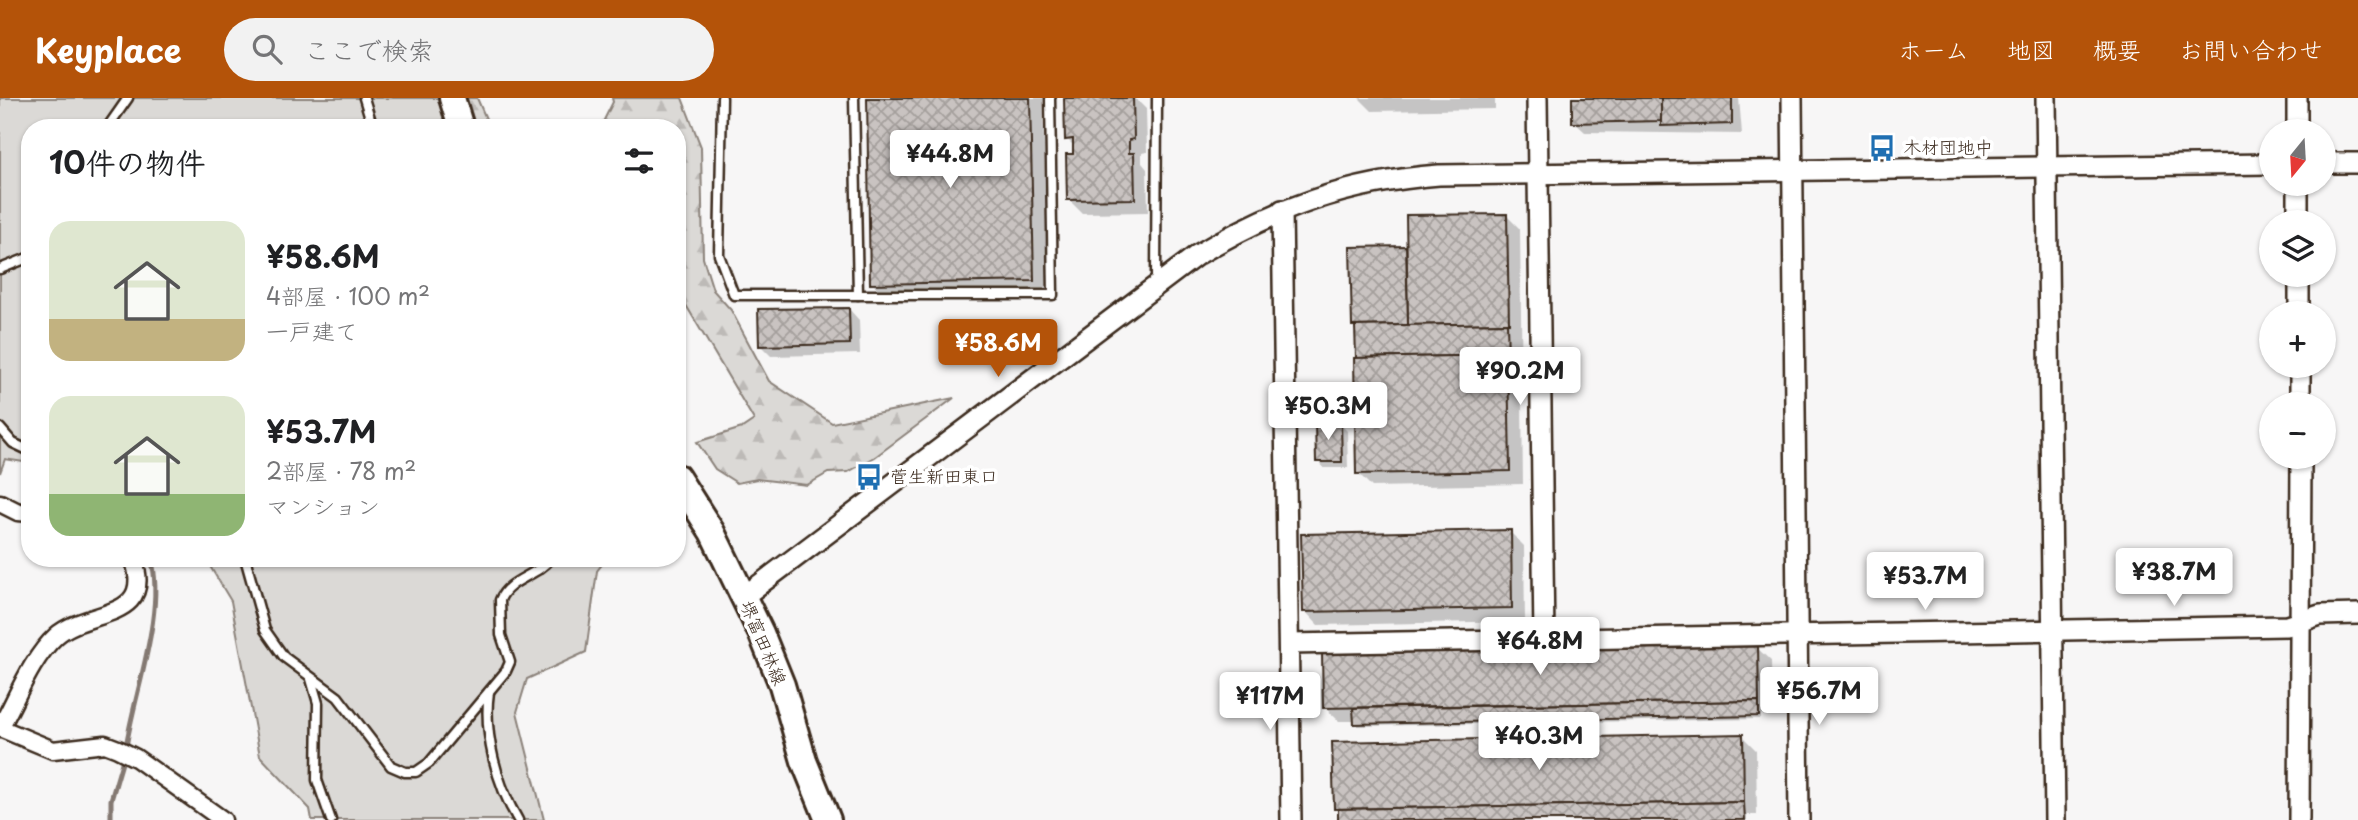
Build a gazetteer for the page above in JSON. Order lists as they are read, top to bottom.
{
  "streets": {
    "main road": ["堺富田林線"]
  },
  "places": {
    "bus stop": ["木材団地中", "菅生新田東口"]
  },
  "north": "bottom",
  "page": {
    "header": "Keyplace",
    "search": "ここで検索",
    "nav": [
      "ホーム",
      "地図",
      "概要",
      "お問い合わせ"
    ],
    "map_buttons": ["+", "−"],
    "heading": "10件の物件",
    "price": [
      "¥44.8M",
      "¥58.6M",
      "¥90.2M",
      "¥50.3M",
      "¥38.7M",
      "¥53.7M",
      "¥64.8M",
      "¥56.7M",
      "¥117M",
      "¥40.3M"
    ],
    "list": [
      {
        "name": "¥58.6M",
        "note": "4部屋 · 100 m² · 一戸建て"
      },
      {
        "name": "¥53.7M",
        "note": "2部屋 · 78 m² · マンション"
      }
    ]
  }
}
